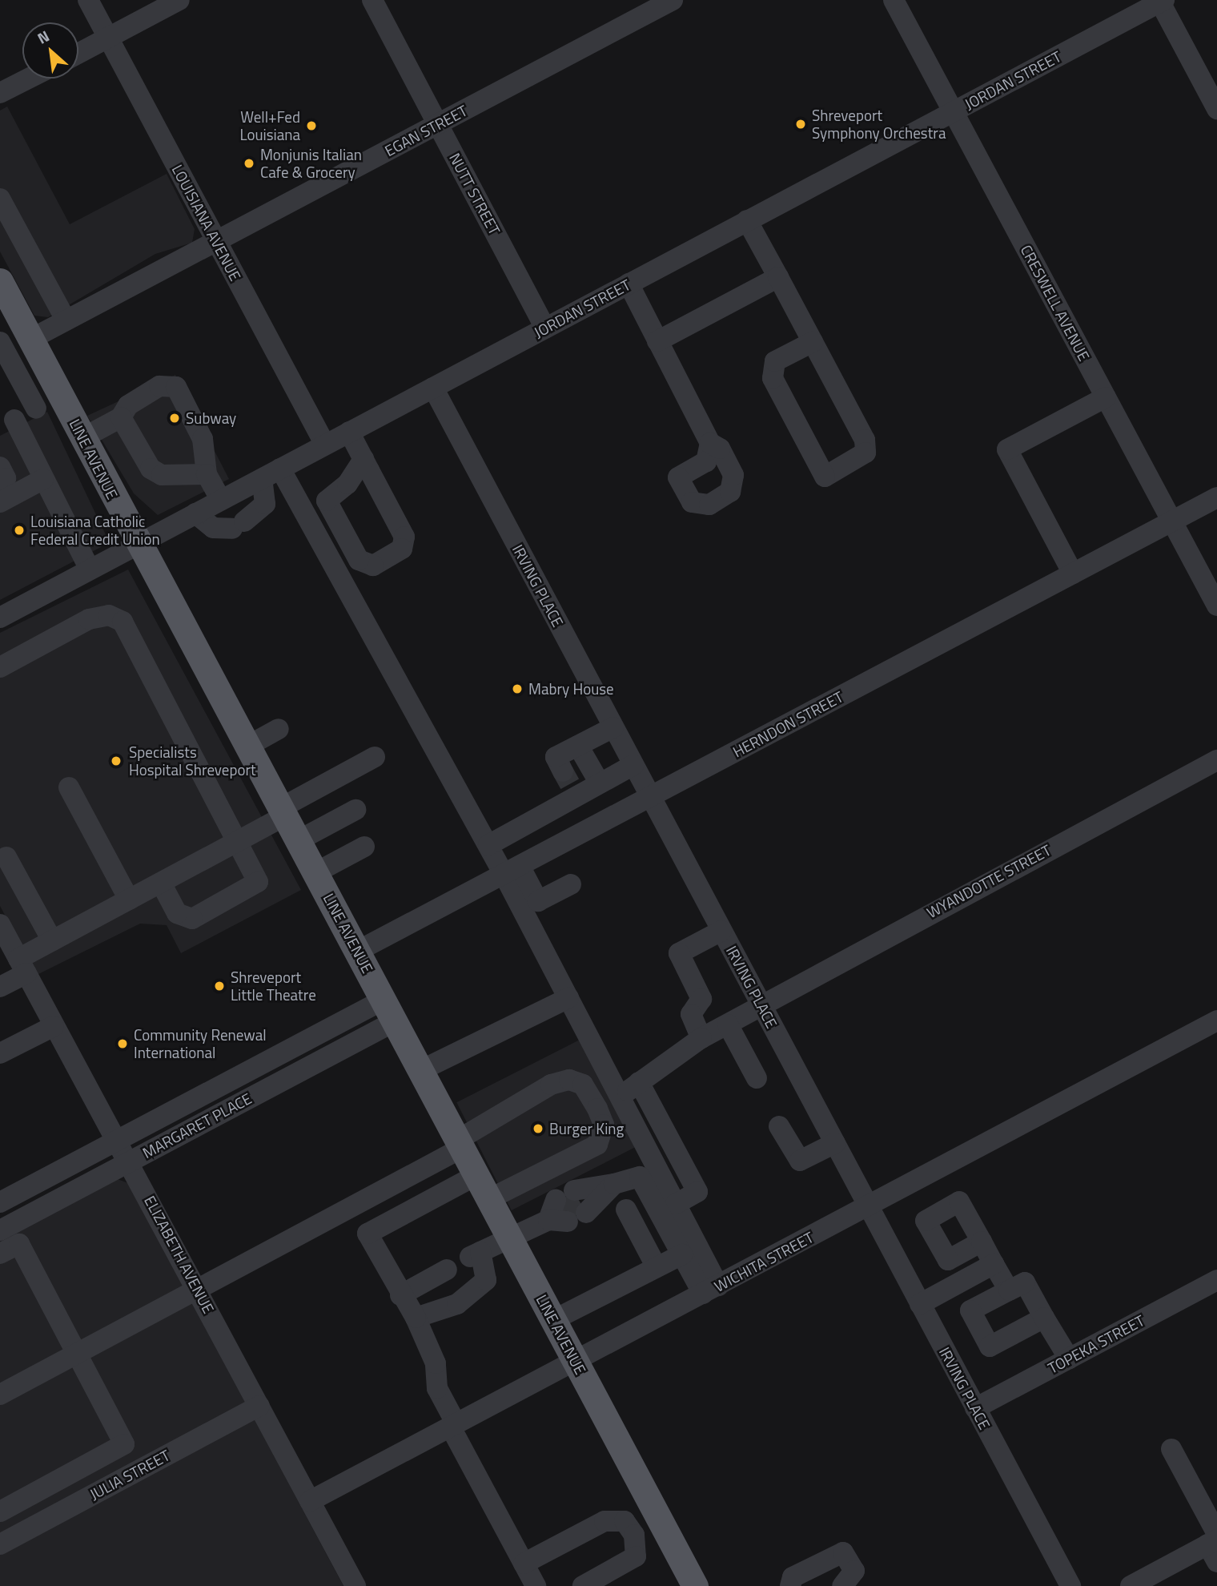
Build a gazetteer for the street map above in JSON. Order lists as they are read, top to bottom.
{
  "streets": {
    "main road": ["LINE AVENUE"],
    "street": [
      "JORDAN STREET",
      "EGAN STREET",
      "NUTT STREET",
      "LOUISIANA AVENUE",
      "CRESWELL AVENUE",
      "IRVING PLACE",
      "HERNDON STREET",
      "WYANDOTTE STREET",
      "MARGARET PLACE",
      "ELIZABETH AVENUE",
      "WICHITA STREET",
      "TOPEKA STREET",
      "JULIA STREET"
    ]
  },
  "crossings": [
    ["JORDAN STREET", "NUTT STREET"],
    ["JORDAN STREET", "LOUISIANA AVENUE"],
    ["JORDAN STREET", "CRESWELL AVENUE"],
    ["JORDAN STREET", "LINE AVENUE"],
    ["JORDAN STREET", "IRVING PLACE"],
    ["EGAN STREET", "NUTT STREET"],
    ["EGAN STREET", "LOUISIANA AVENUE"],
    ["EGAN STREET", "LINE AVENUE"],
    ["CRESWELL AVENUE", "HERNDON STREET"],
    ["LINE AVENUE", "HERNDON STREET"],
    ["LINE AVENUE", "MARGARET PLACE"],
    ["LINE AVENUE", "WICHITA STREET"],
    ["IRVING PLACE", "HERNDON STREET"],
    ["IRVING PLACE", "WYANDOTTE STREET"],
    ["IRVING PLACE", "WICHITA STREET"],
    ["IRVING PLACE", "TOPEKA STREET"],
    ["MARGARET PLACE", "ELIZABETH AVENUE"],
    ["ELIZABETH AVENUE", "WICHITA STREET"],
    ["ELIZABETH AVENUE", "JULIA STREET"]
  ],
  "places": [
    "Shreveport Symphony Orchestra",
    "Well+Fed Louisiana",
    "Monjunis Italian Cafe & Grocery",
    "Subway",
    "Louisiana Catholic Federal Credit Union",
    "Mabry House",
    "Specialists Hospital Shreveport",
    "Shreveport Little Theatre",
    "Community Renewal International",
    "Burger King"
  ],
  "north": "top left"
}
